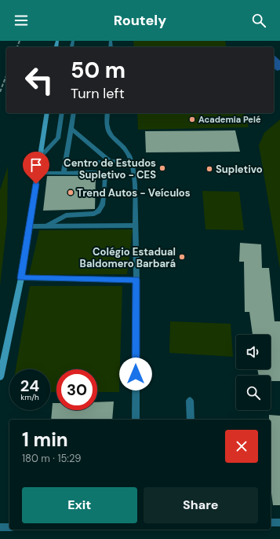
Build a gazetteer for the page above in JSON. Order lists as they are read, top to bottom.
{
  "places": [
    "Academia Pelé",
    "Centro de Estudos Supletivo - CES",
    "Supletivo",
    "Trend Autos - Veículos",
    "Colégio Estadual Baldomero Barbará"
  ],
  "page": {
    "header": "Routely",
    "turn": ["50 m", "Turn left"],
    "speed": "24 km/h",
    "limit": "30",
    "heading": ["1 min", "180 m · 15:29"],
    "buttons": ["Exit", "Share"]
  }
}
